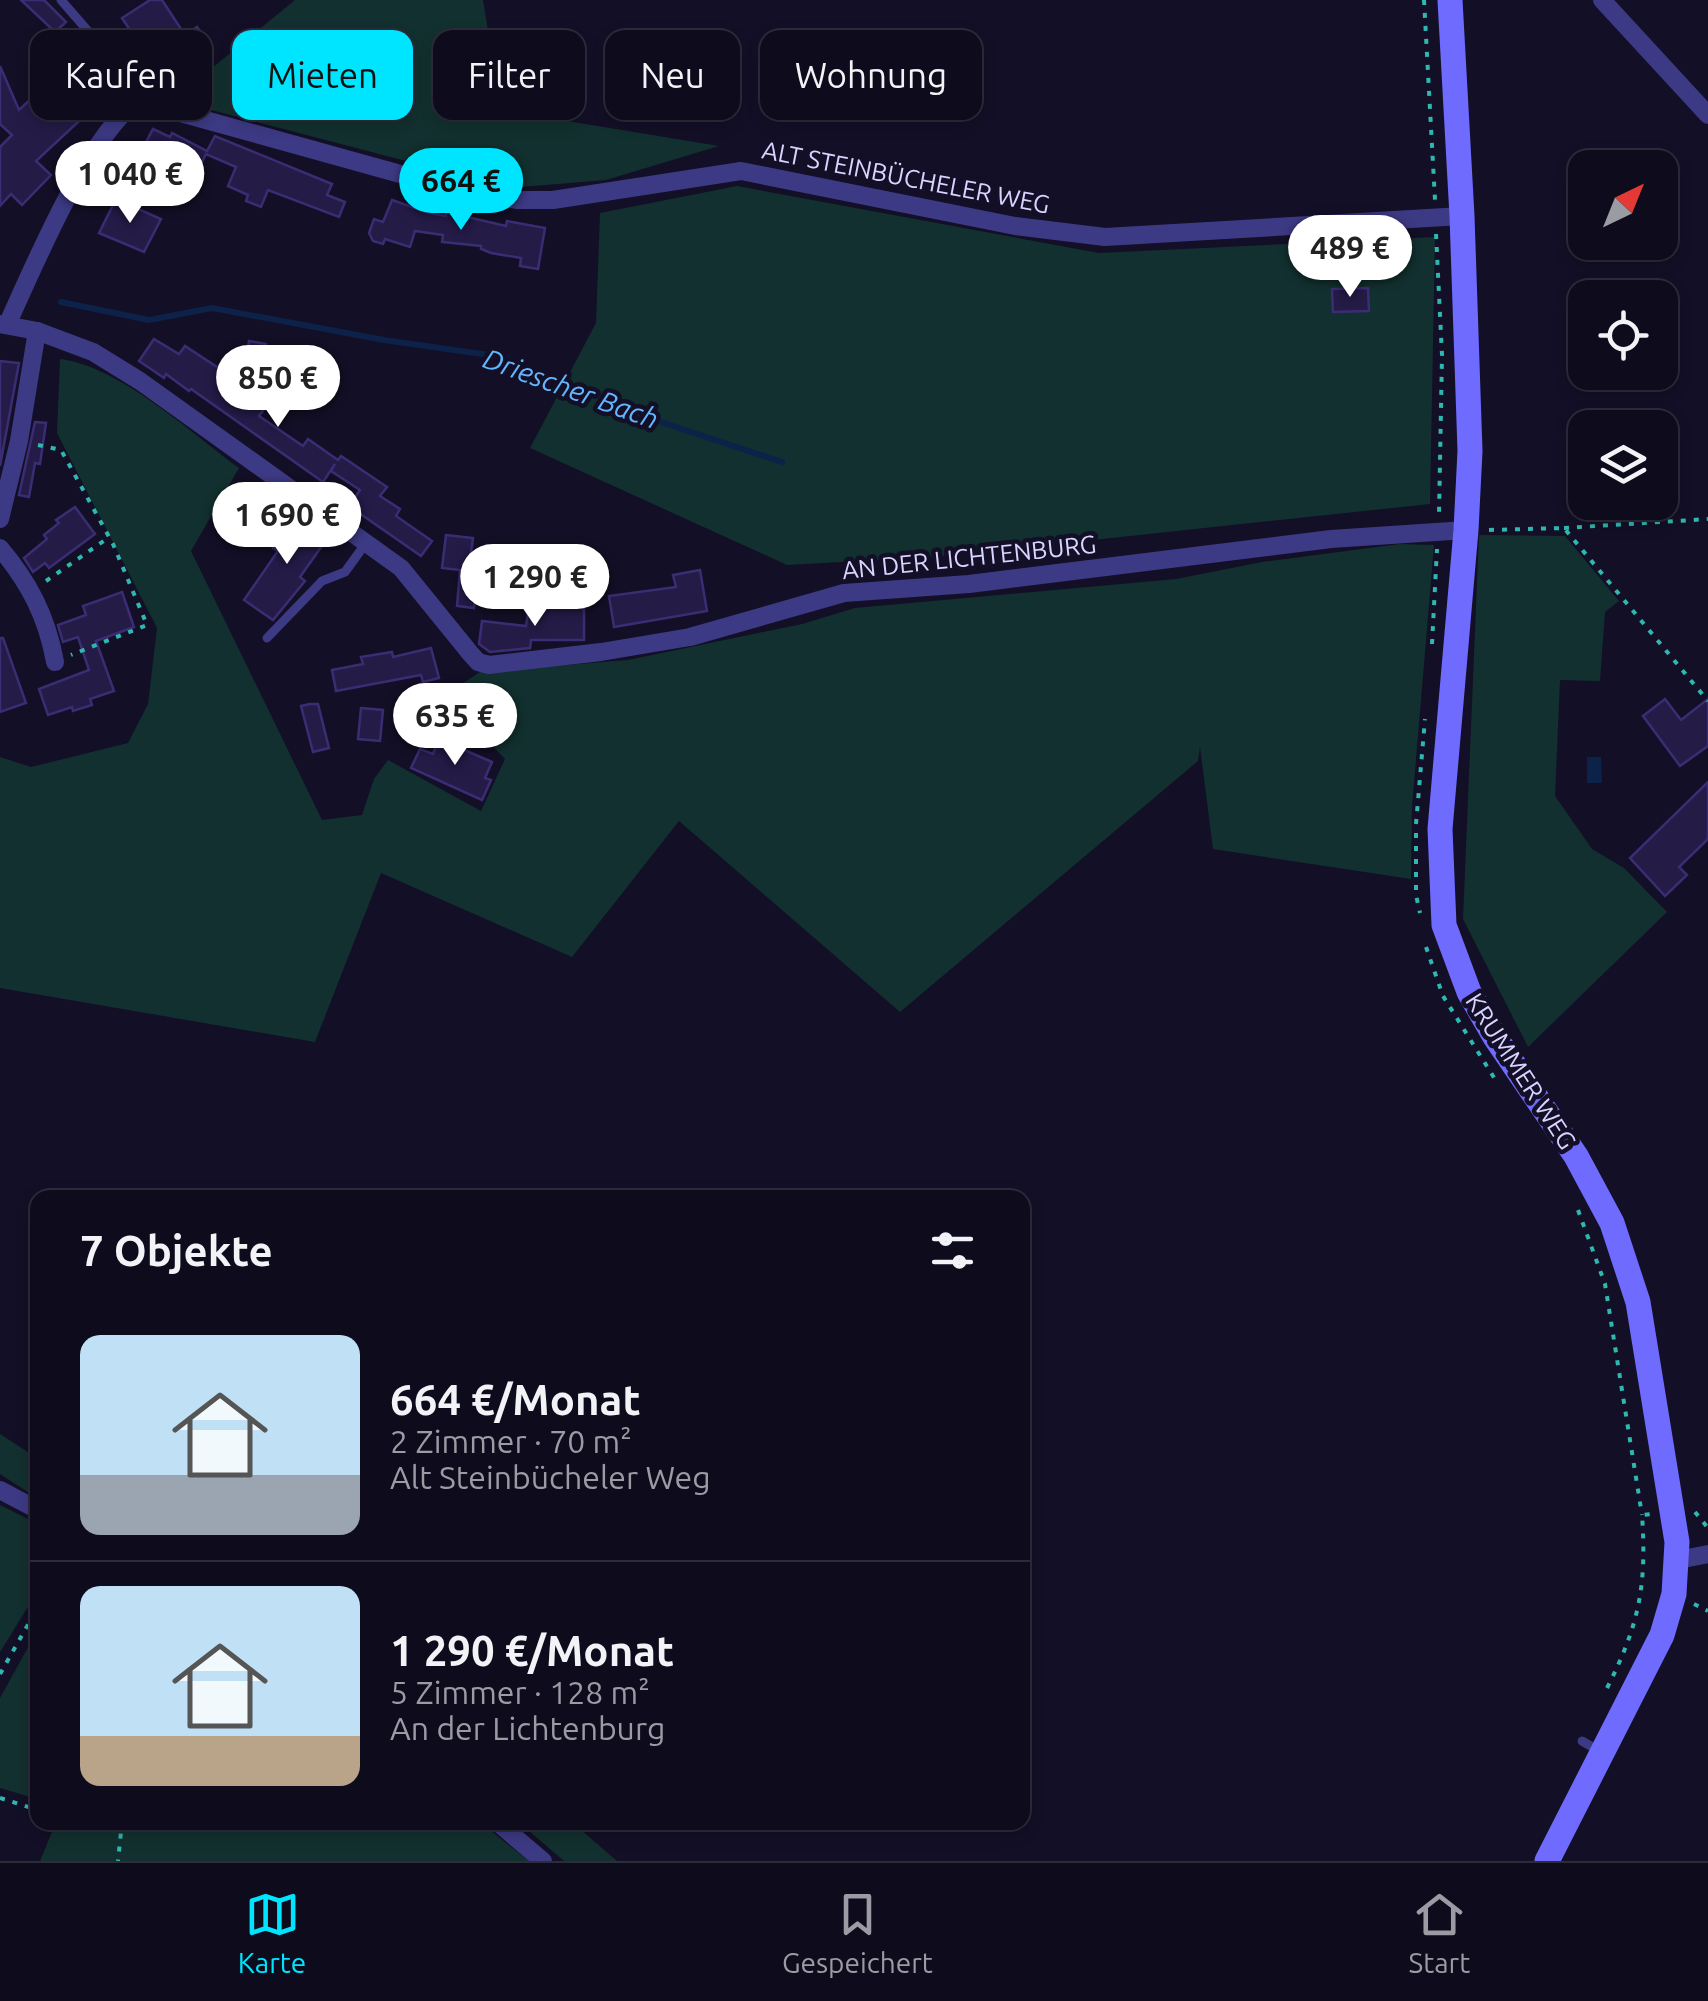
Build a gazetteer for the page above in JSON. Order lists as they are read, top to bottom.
{
  "streets": {
    "main road": ["KRUMMER WEG"],
    "street": ["ALT STEINBÜCHELER WEG", "AN DER LICHTENBURG"]
  },
  "crossings": [
    ["ALT STEINBÜCHELER WEG", "KRUMMER WEG"],
    ["AN DER LICHTENBURG", "KRUMMER WEG"]
  ],
  "water": ["Driescher Bach"],
  "north": "top right",
  "page": {
    "chip": [
      "Kaufen",
      "Mieten",
      "Filter",
      "Neu",
      "Wohnung"
    ],
    "price": [
      "1 040 €",
      "664 €",
      "489 €",
      "850 €",
      "1 690 €",
      "1 290 €",
      "635 €"
    ],
    "heading": "7 Objekte",
    "list": [
      {
        "name": "664 €/Monat",
        "note": "2 Zimmer · 70 m² · Alt Steinbücheler Weg"
      },
      {
        "name": "1 290 €/Monat",
        "note": "5 Zimmer · 128 m² · An der Lichtenburg"
      }
    ],
    "tabs": ["Karte", "Gespeichert", "Start"]
  }
}
